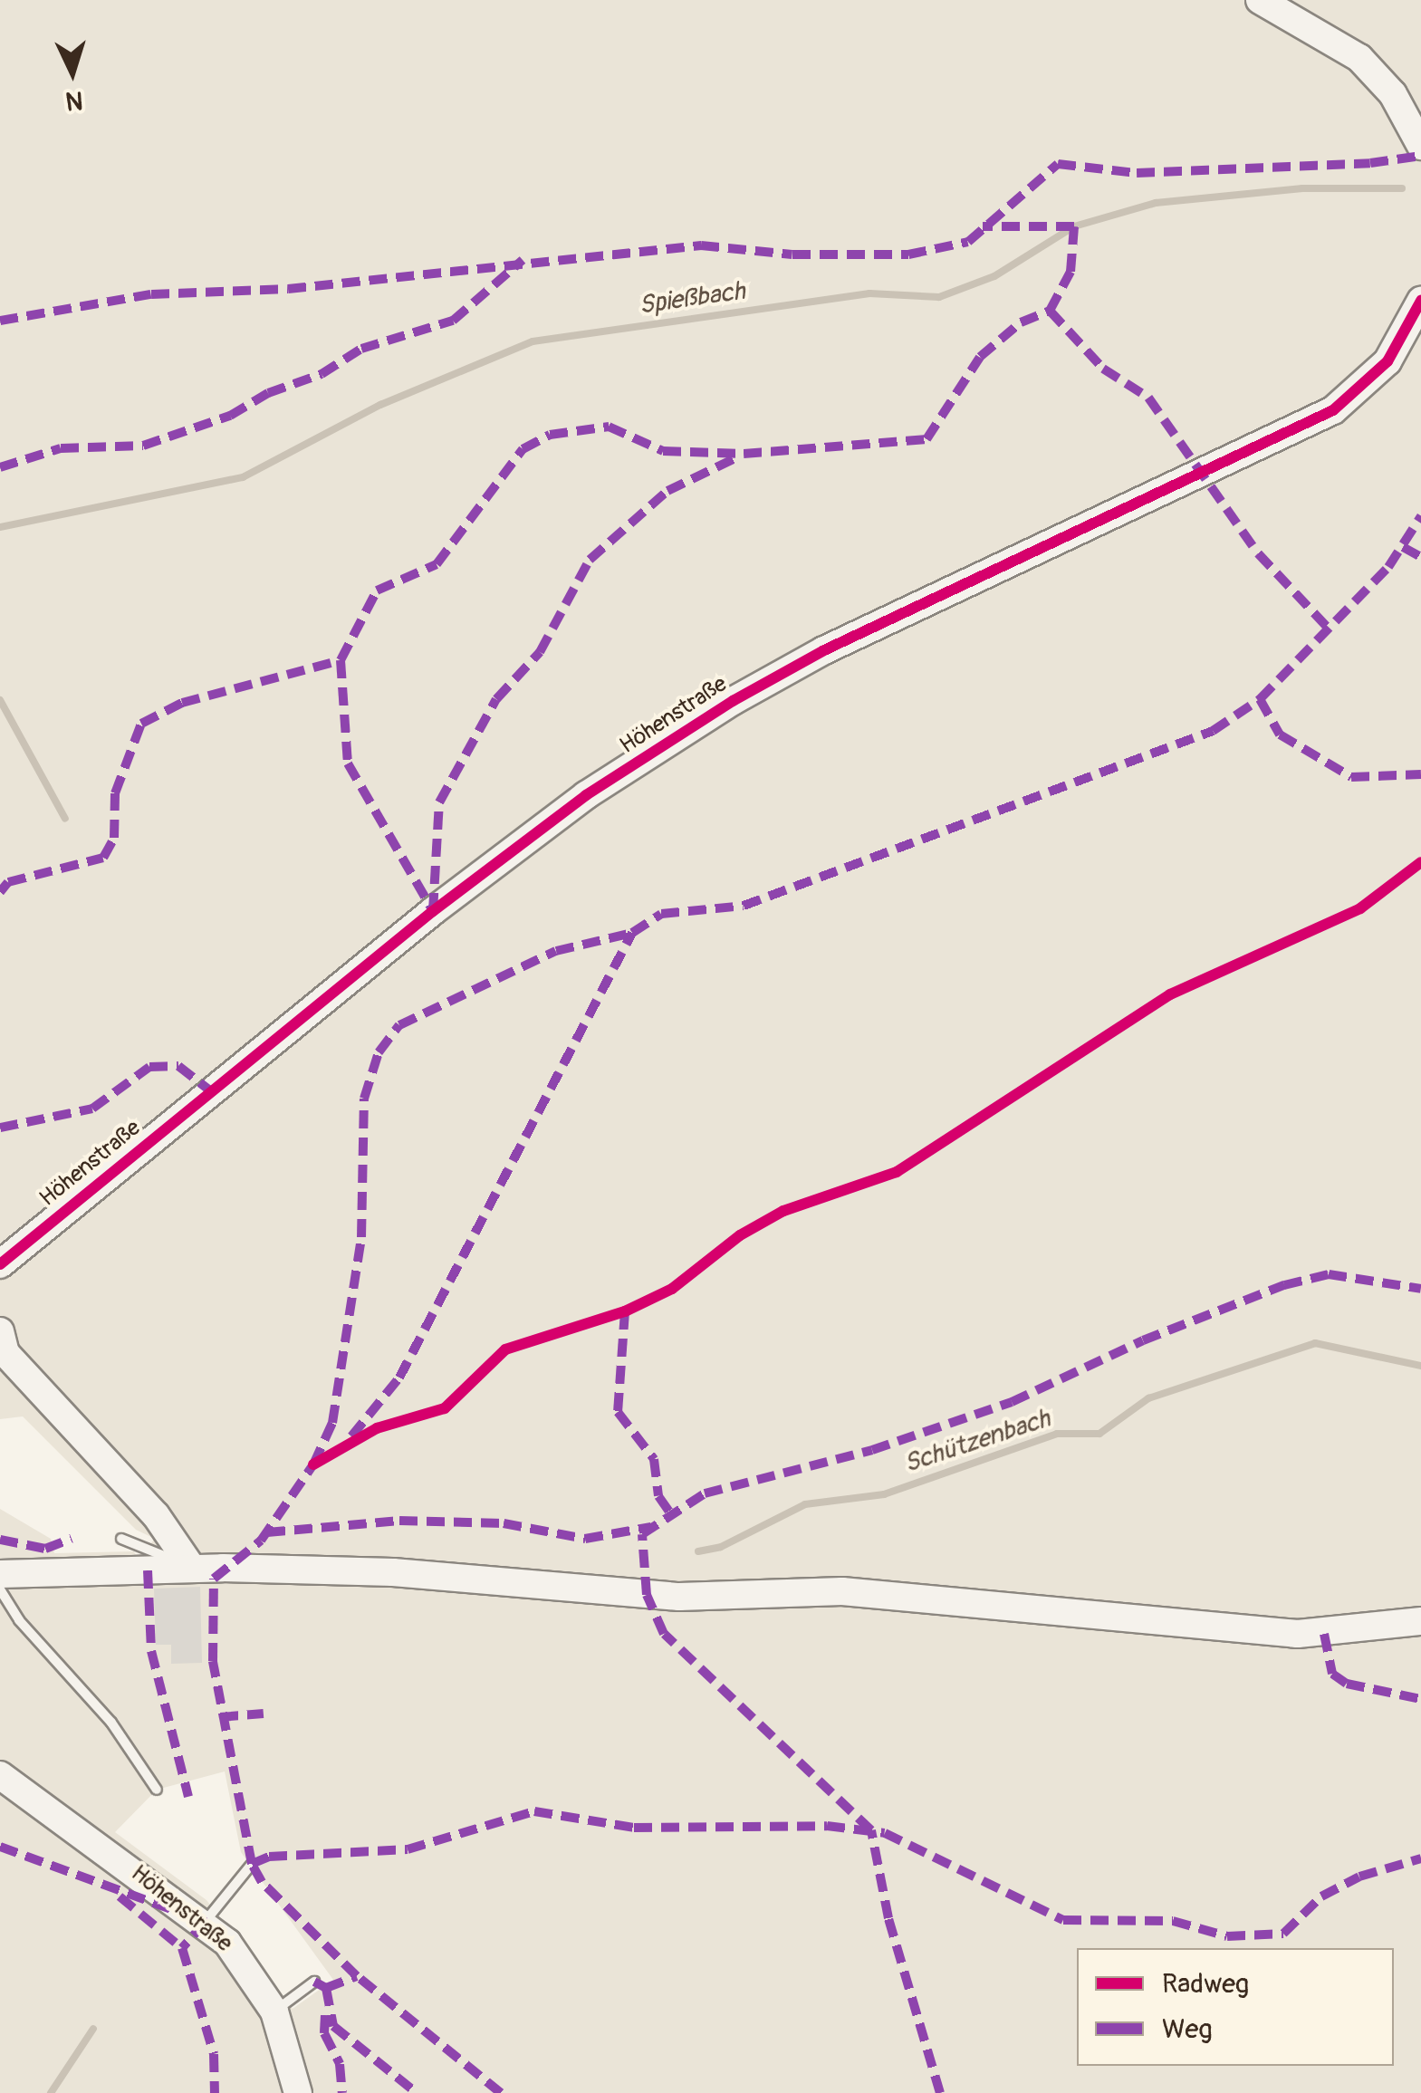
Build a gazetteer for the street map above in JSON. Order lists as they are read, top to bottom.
{
  "streets": {
    "street": ["Höhenstraße"]
  },
  "water": ["Spießbach", "Schützenbach"],
  "legend": ["Radweg", "Weg"],
  "north": "bottom"
}
